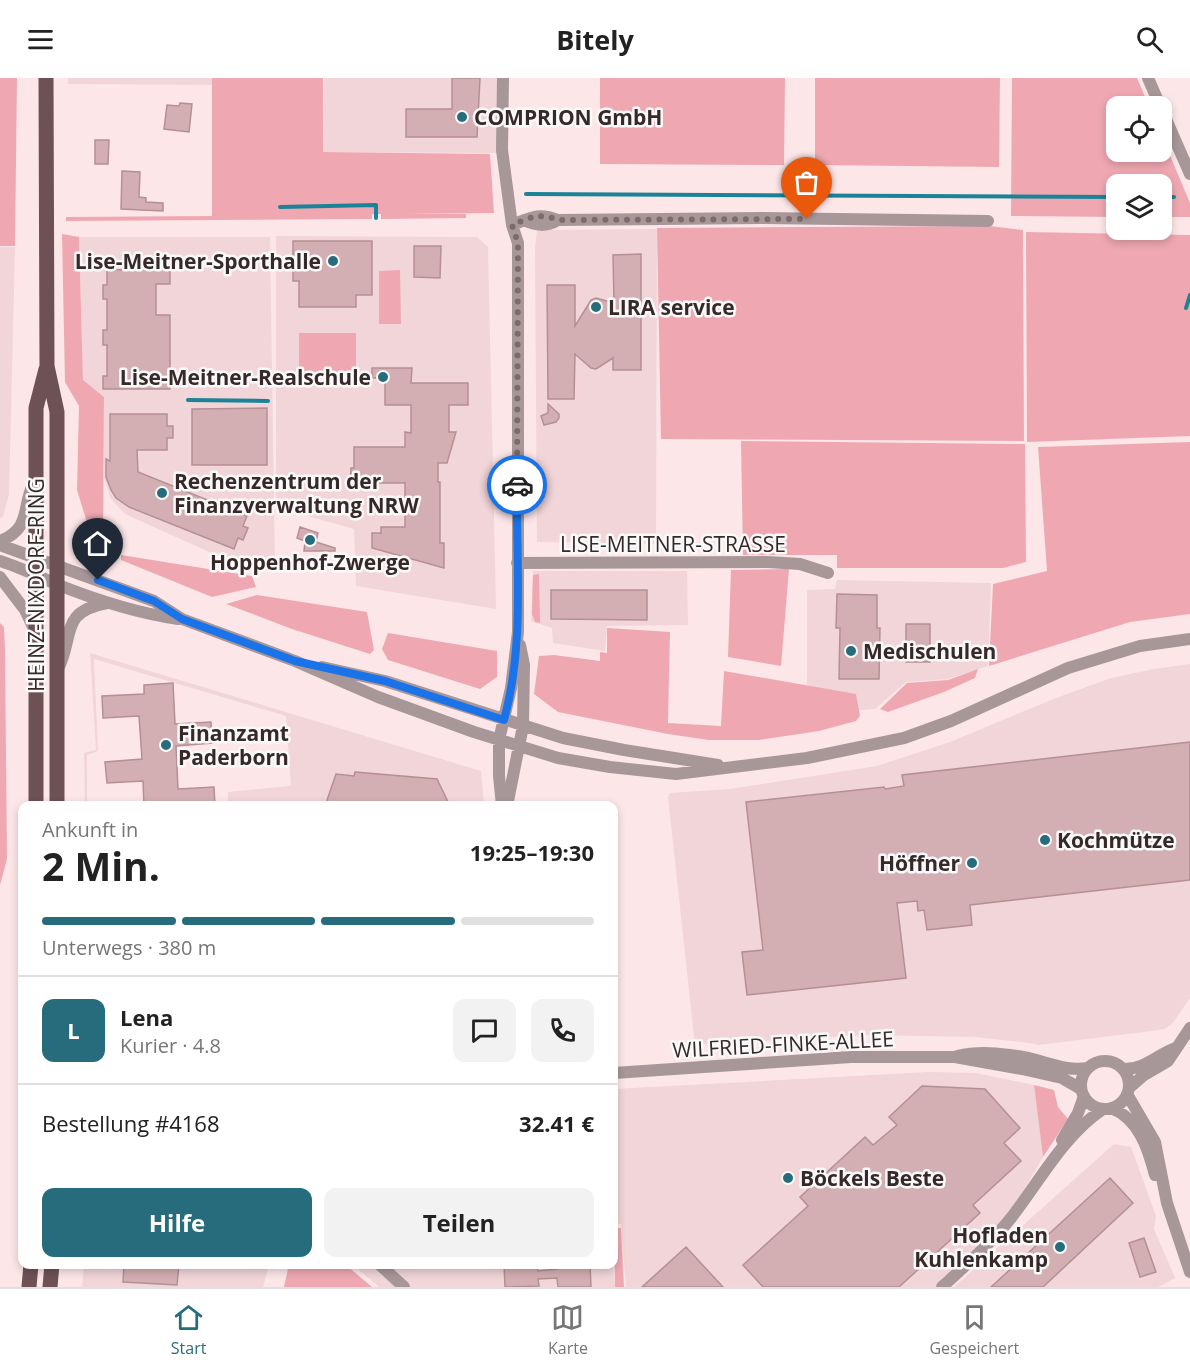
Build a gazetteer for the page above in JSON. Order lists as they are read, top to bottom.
{
  "streets": {
    "main road": ["HEINZ-NIXDORF-RING"],
    "street": ["LISE-MEITNER-STRASSE", "WILFRIED-FINKE-ALLEE"]
  },
  "places": [
    "COMPRION GmbH",
    "Lise-Meitner-Sporthalle",
    "LIRA service",
    "Lise-Meitner-Realschule",
    "Rechenzentrum der Finanzverwaltung NRW",
    "Hoppenhof-Zwerge",
    "Medischulen",
    "Finanzamt Paderborn",
    "Kochmütze",
    "Höffner",
    "Böckels Beste",
    "Hofladen Kuhlenkamp"
  ],
  "page": {
    "header": "Bitely",
    "heading": ["2 Min.", "Ankunft in", "19:25–19:30"],
    "panel": [
      "Lena",
      "Kurier · 4.8",
      "Bestellung #4168",
      "32.41 €"
    ],
    "bar": "Unterwegs · 380 m",
    "round": "L",
    "buttons": ["Hilfe", "Teilen"],
    "tabs": ["Start", "Karte", "Gespeichert"]
  }
}
